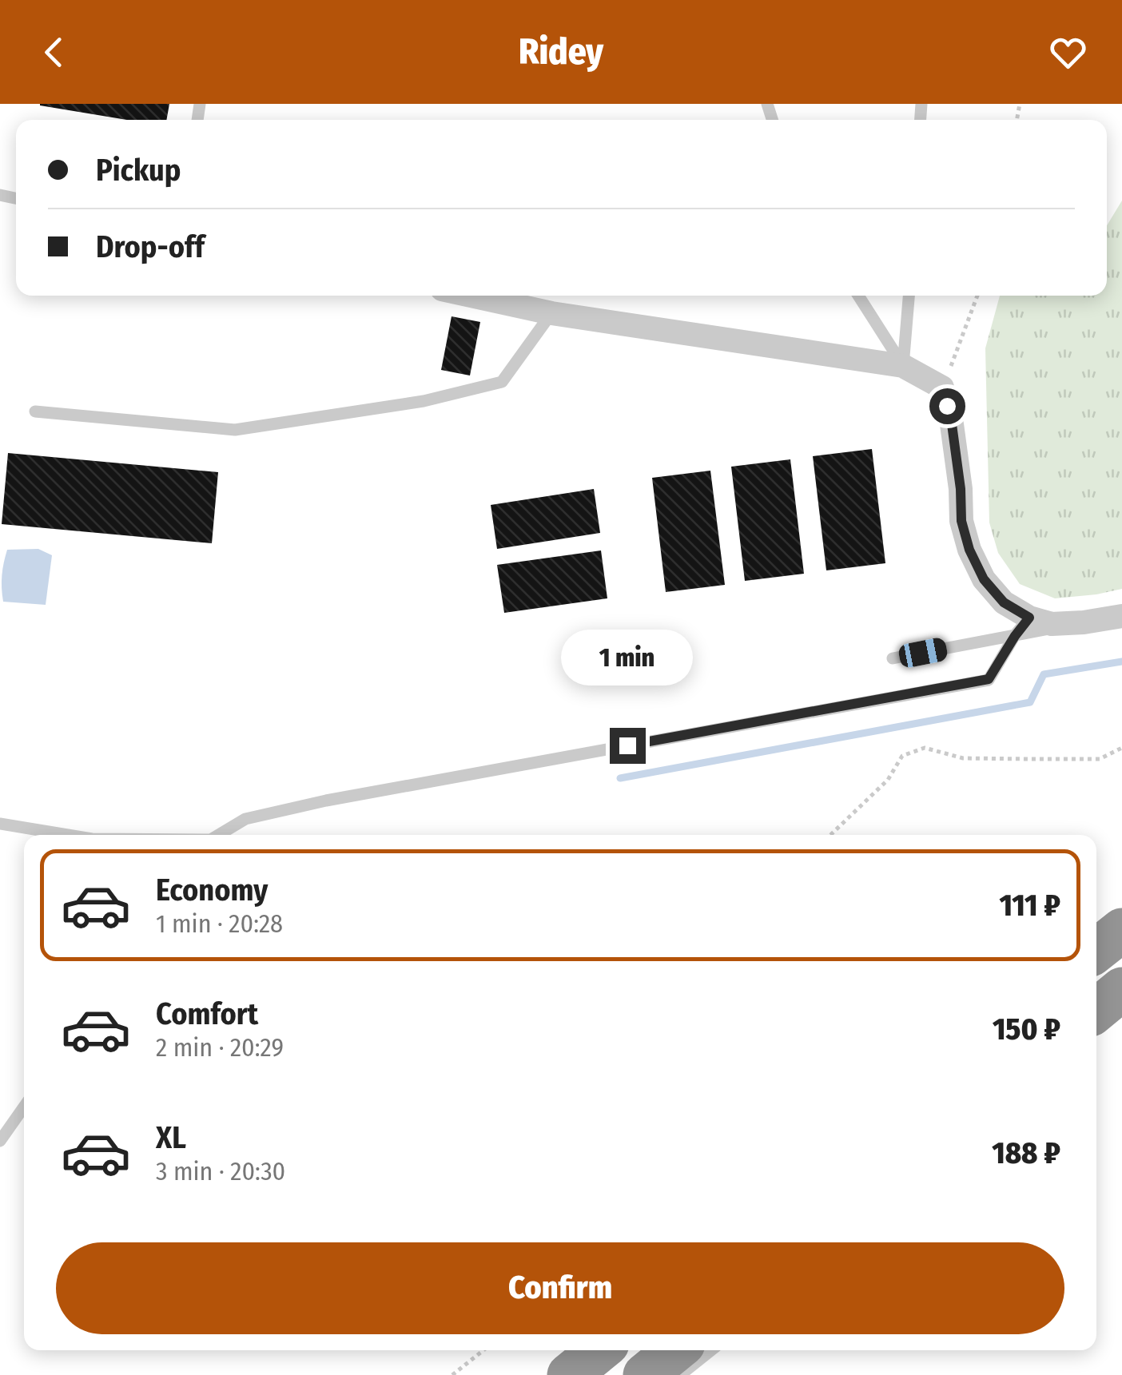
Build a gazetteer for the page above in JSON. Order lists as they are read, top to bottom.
{
  "page": {
    "header": "Ridey",
    "banner": ["Pickup", "Drop-off"],
    "bubble": "1 min",
    "list": [
      {
        "name": "Economy",
        "note": "1 min · 20:28",
        "value": "111 ₽"
      },
      {
        "name": "Comfort",
        "note": "2 min · 20:29",
        "value": "150 ₽"
      },
      {
        "name": "XL",
        "note": "3 min · 20:30",
        "value": "188 ₽"
      }
    ],
    "buttons": "Confirm"
  }
}
